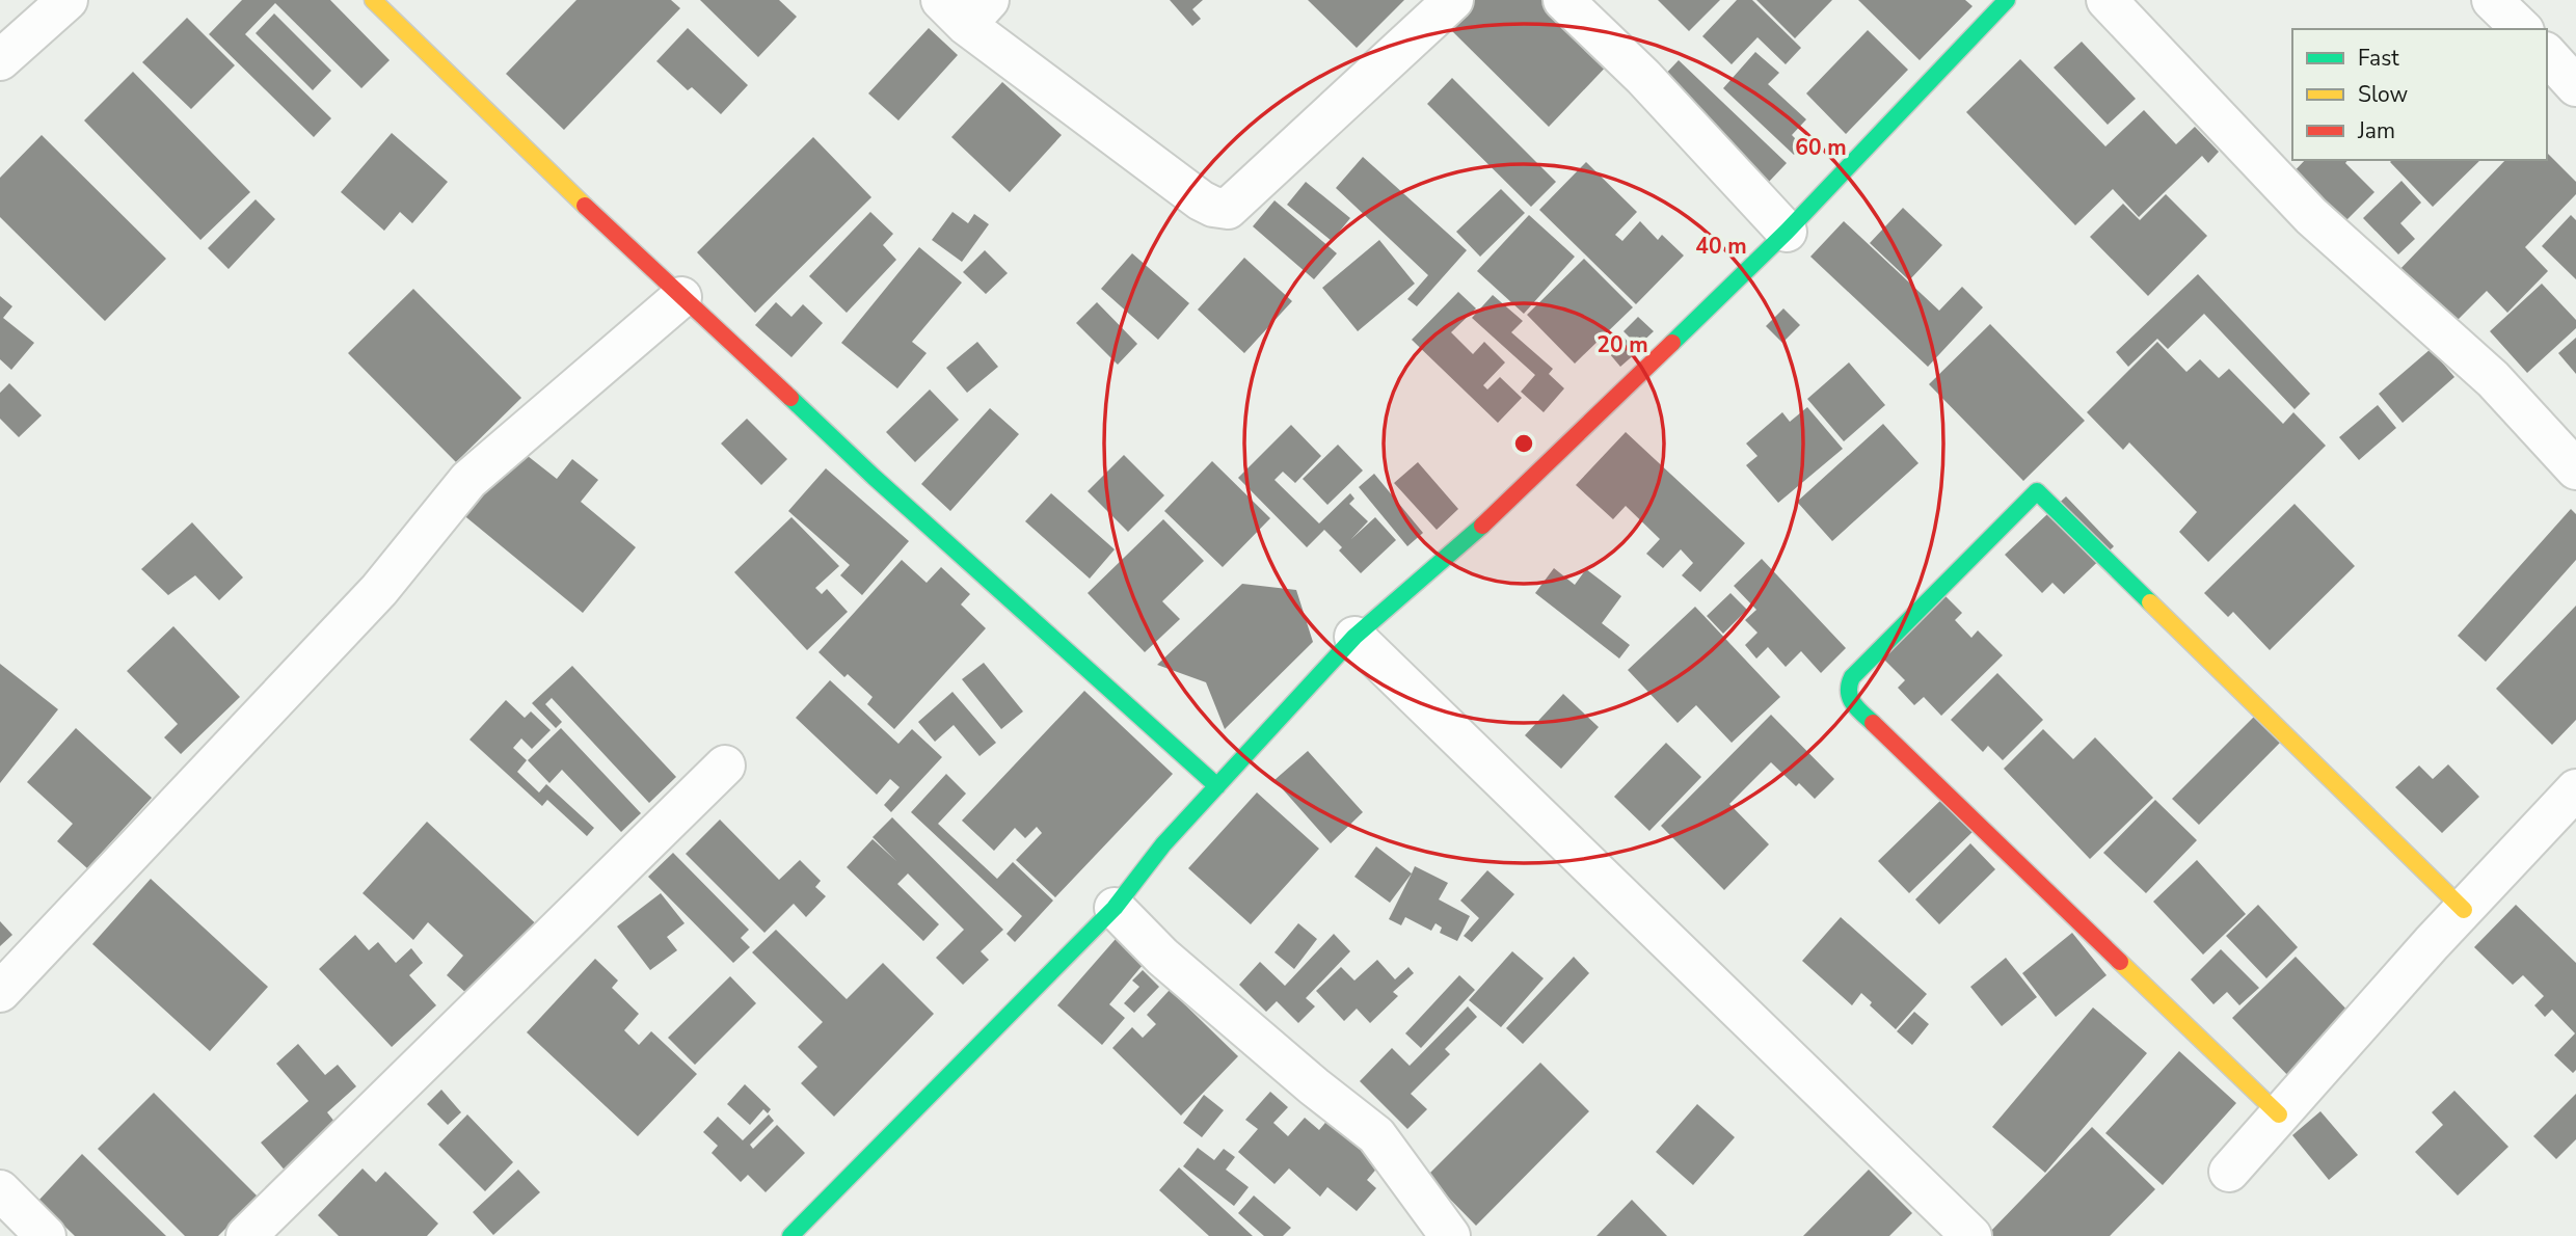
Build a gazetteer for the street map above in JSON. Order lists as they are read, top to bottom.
{
  "legend": ["Fast", "Slow", "Jam"],
  "rings": ["60 m", "40 m", "20 m"]
}
